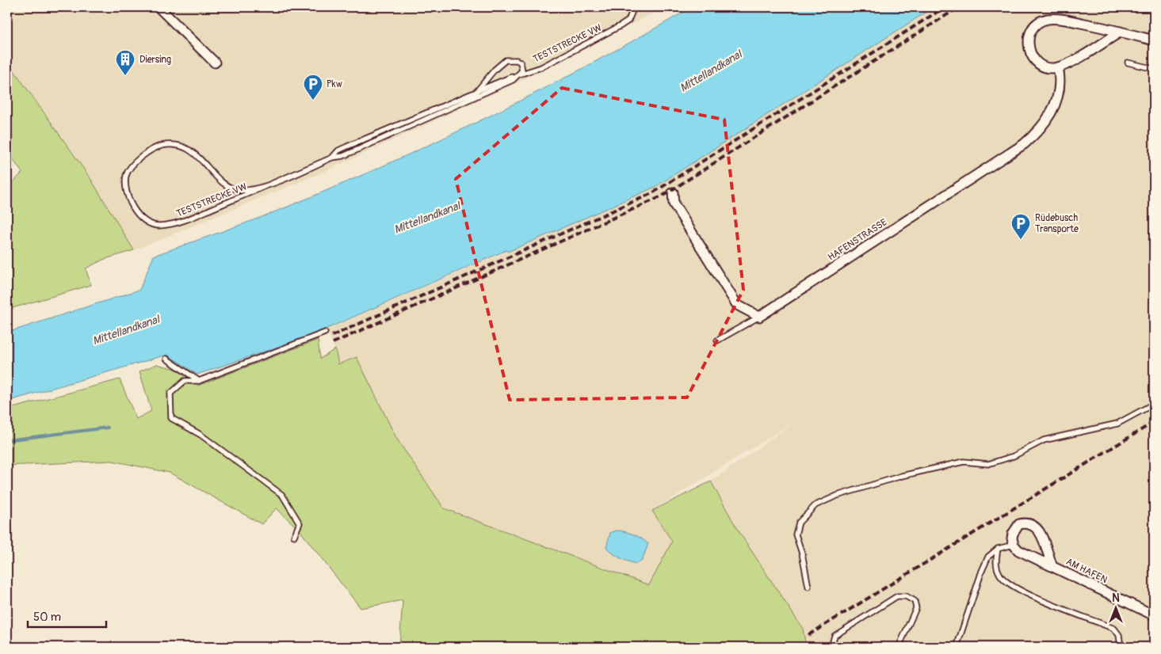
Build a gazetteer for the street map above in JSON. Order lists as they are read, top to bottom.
{
  "streets": {
    "street": ["HAFENSTRASSE", "AM HAFEN"],
    "lane": ["TESTSTRECKE VW"]
  },
  "water": ["Mittellandkanal"],
  "places": {
    "building": ["Diersing"],
    "parking": ["Pkw", "Rüdebusch Transporte"]
  },
  "scale_bar": "50 m",
  "north": "top"
}
